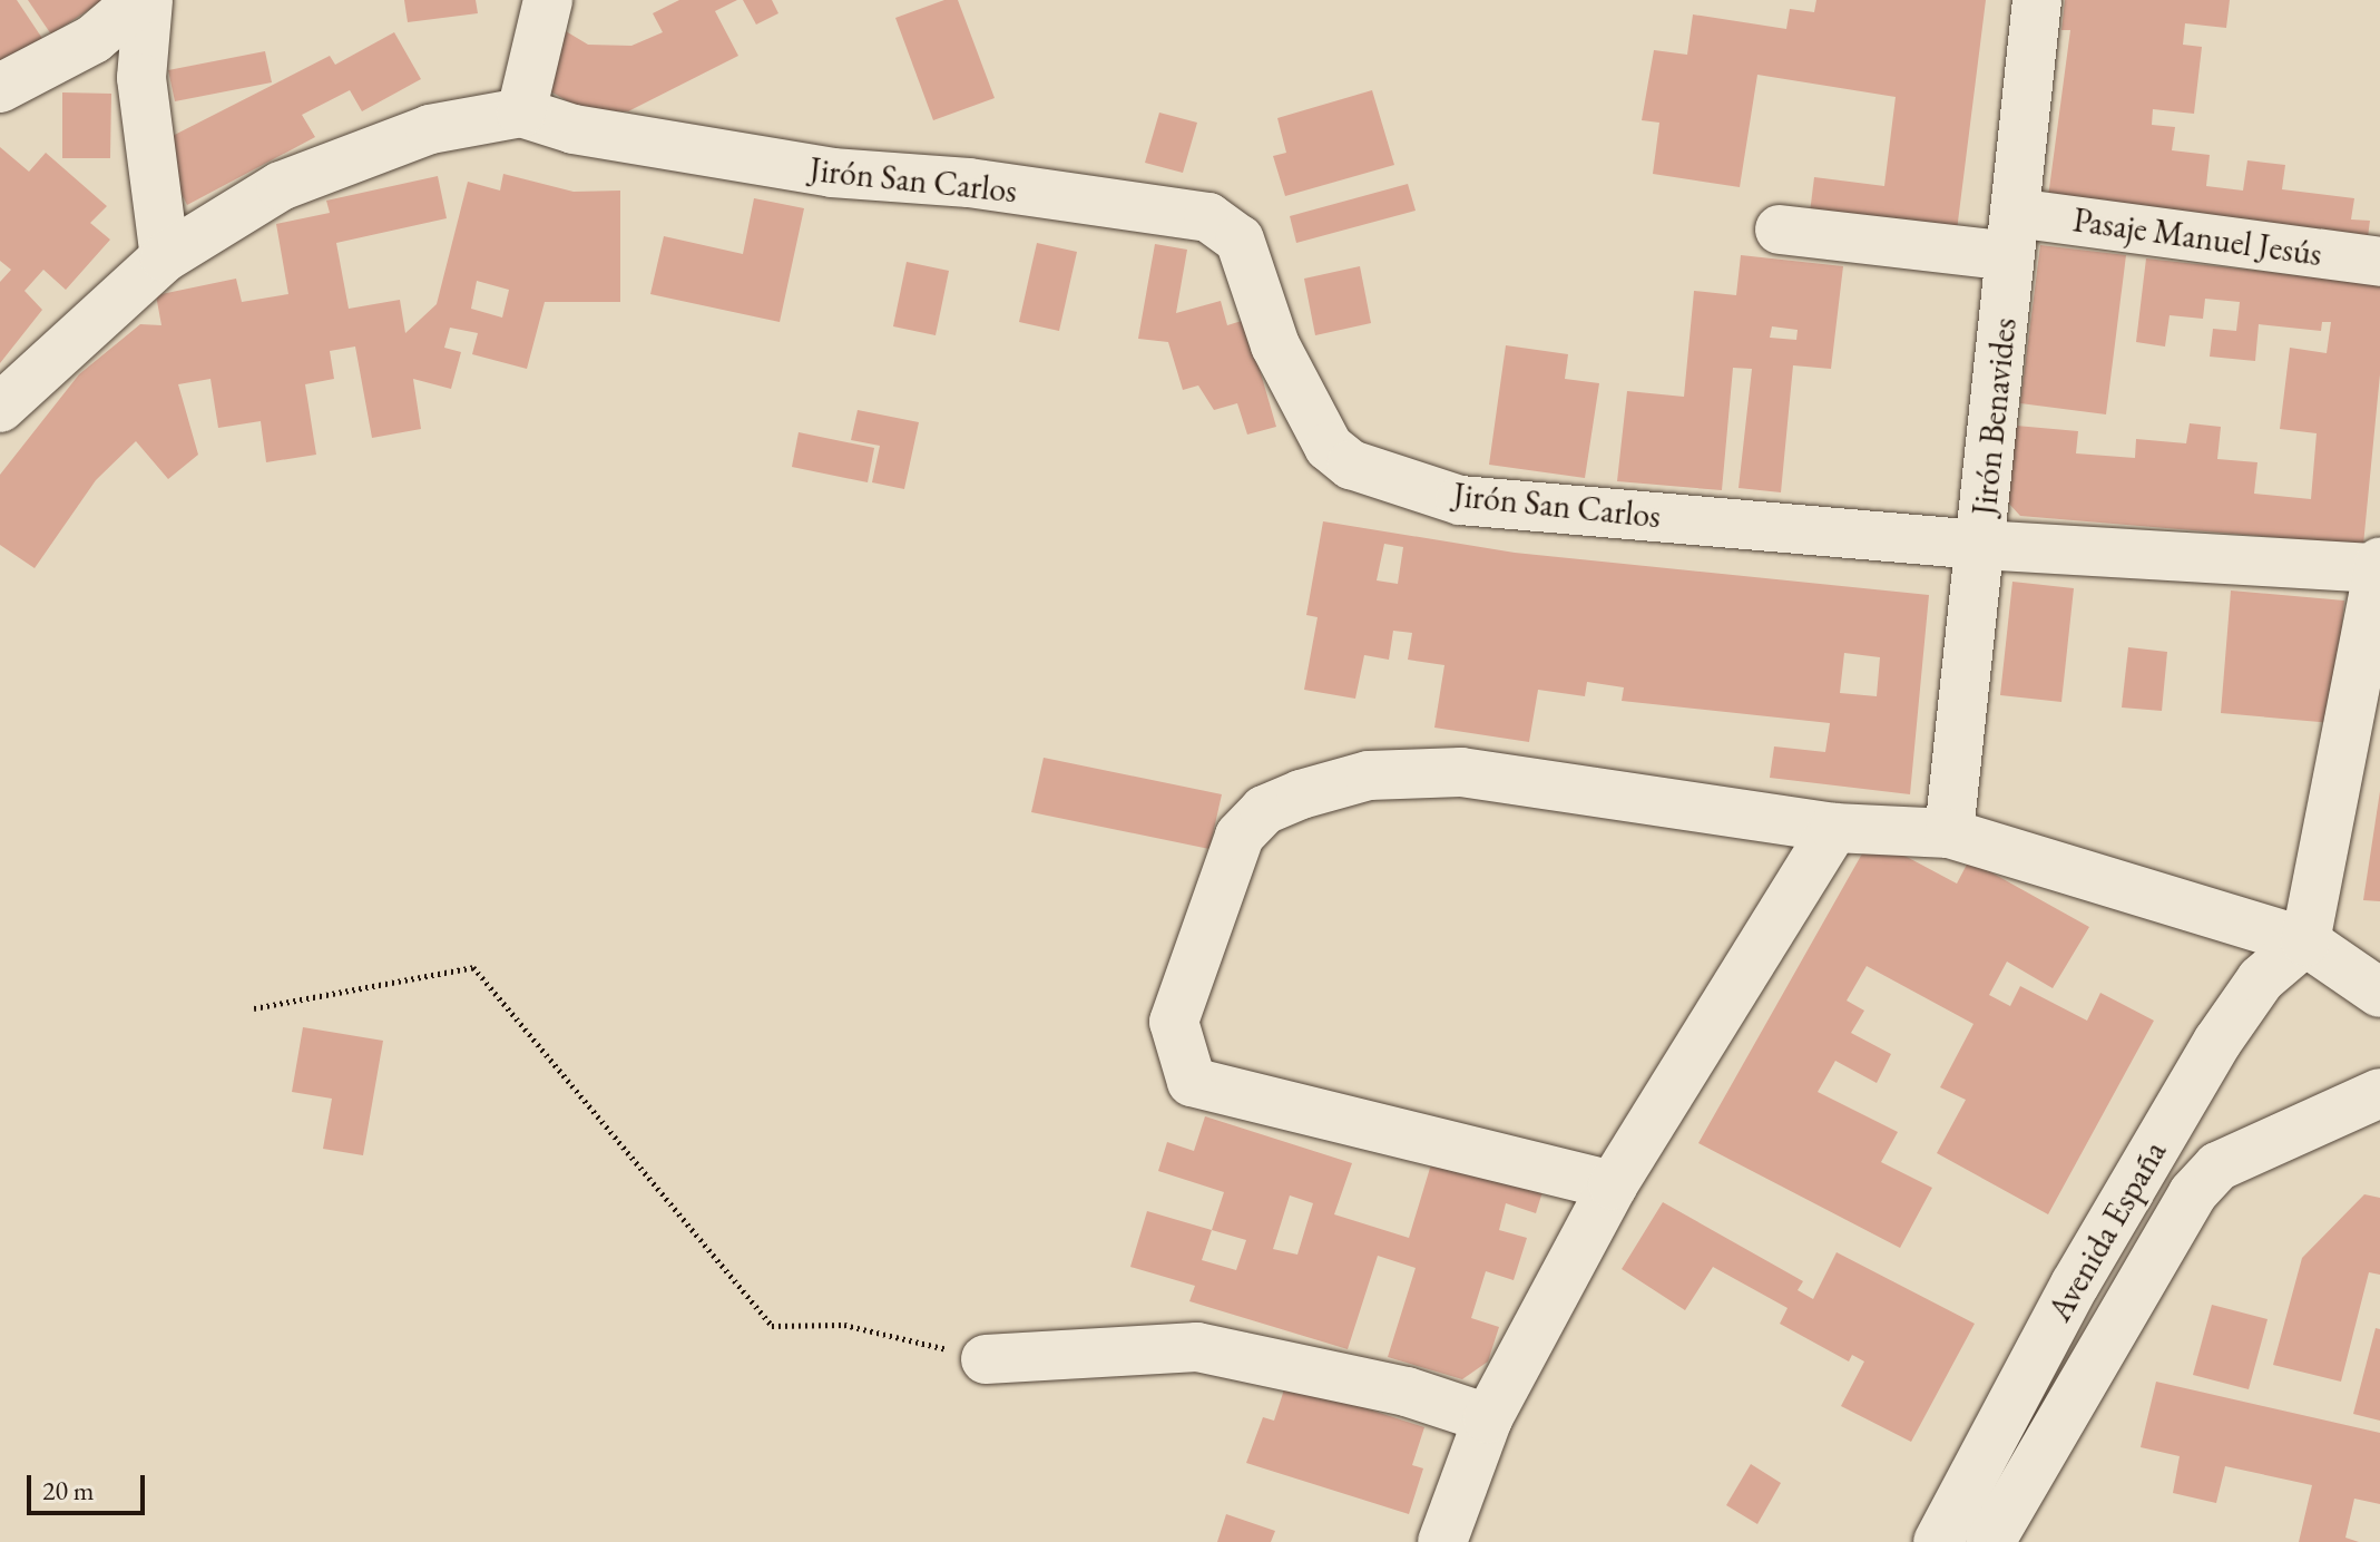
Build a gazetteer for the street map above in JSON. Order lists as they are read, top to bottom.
{
  "streets": {
    "street": [
      "Jirón San Carlos",
      "Pasaje Manuel Jesús",
      "Jirón Benavides",
      "Avenida España"
    ]
  },
  "crossings": [
    ["Jirón San Carlos", "Jirón Benavides"],
    ["Pasaje Manuel Jesús", "Jirón Benavides"]
  ],
  "scale_bar": "20 m"
}
